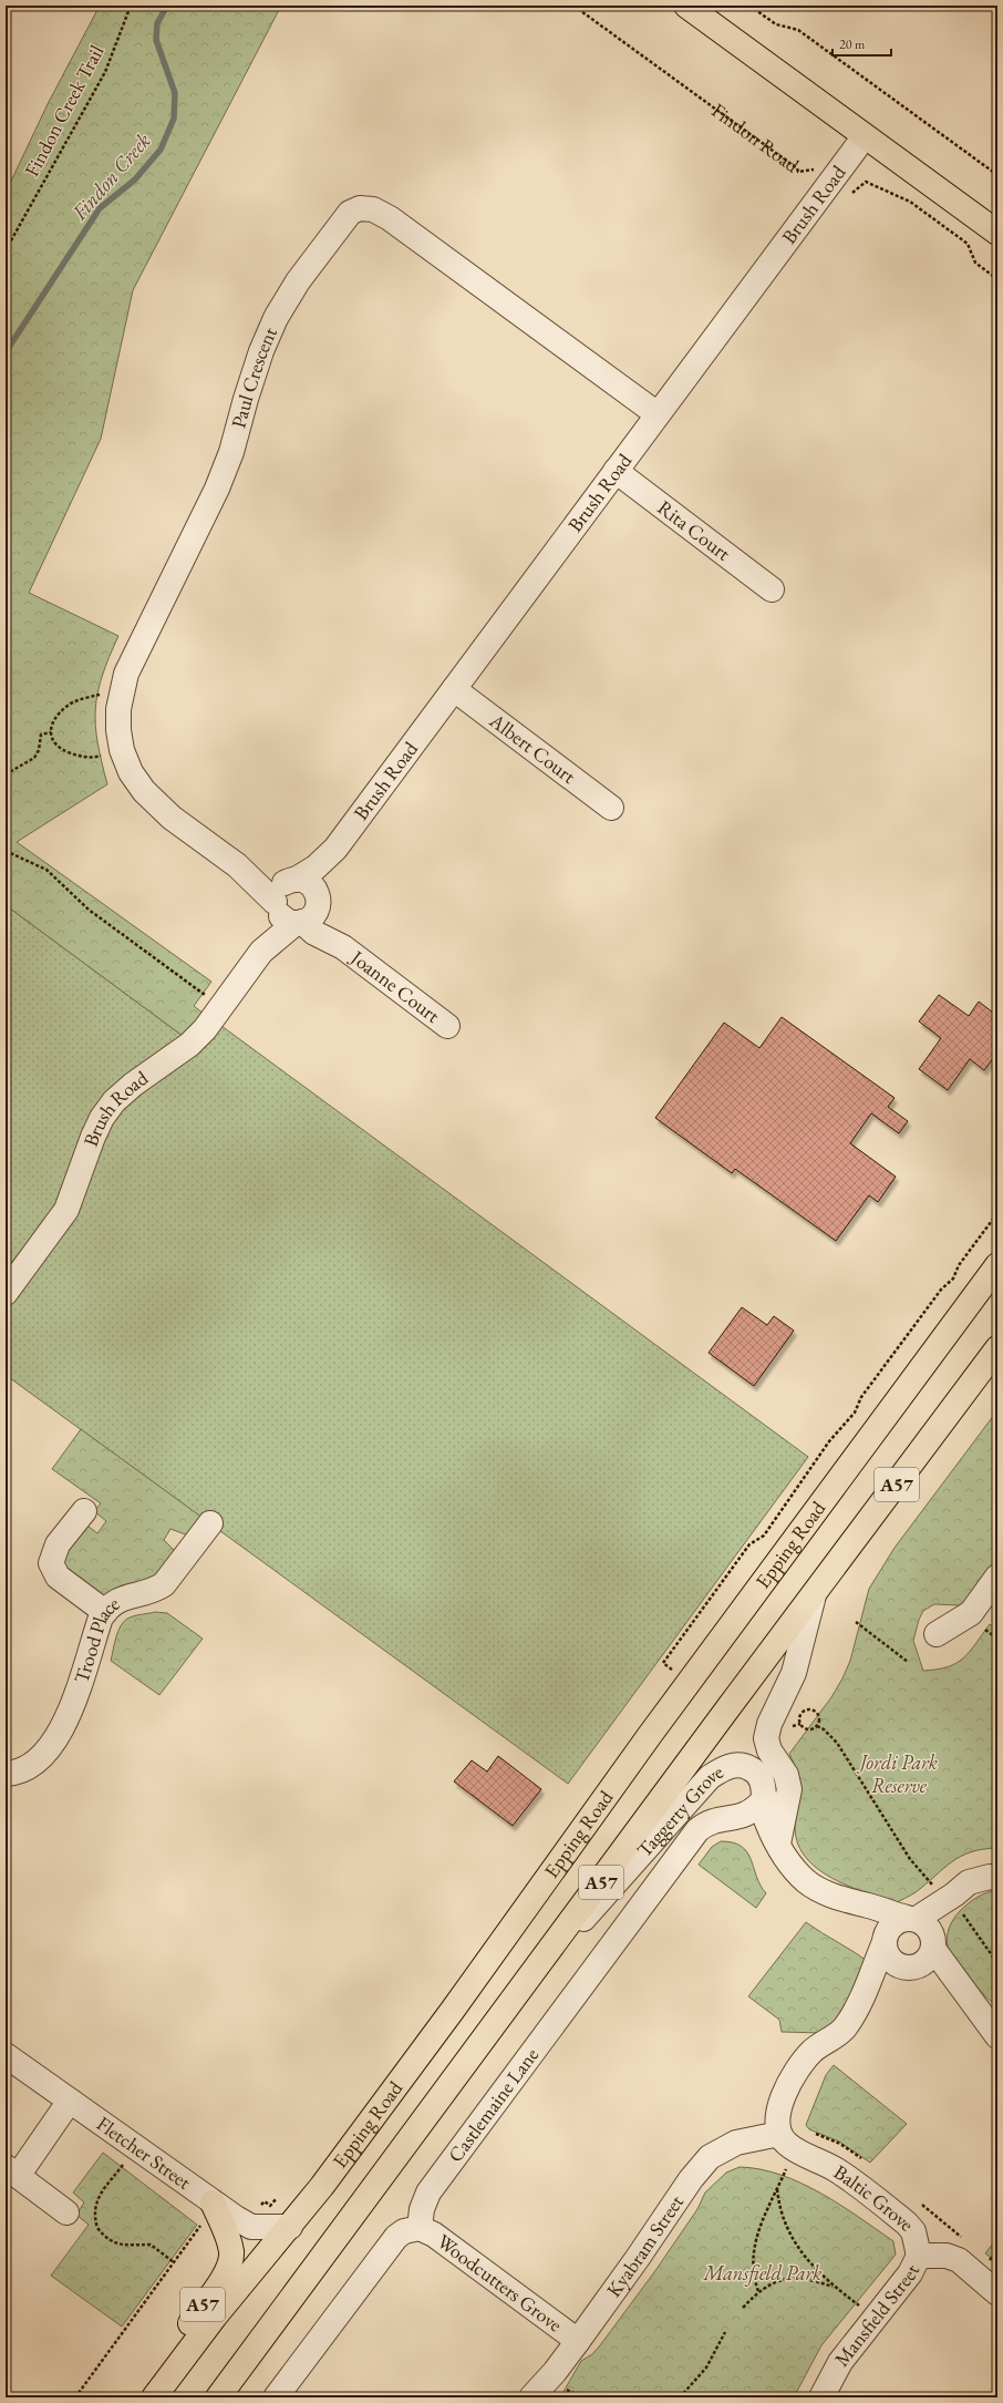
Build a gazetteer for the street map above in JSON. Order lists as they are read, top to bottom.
{
  "streets": {
    "main road": ["A57", "Epping Road"],
    "street": [
      "Brush Road",
      "Paul Crescent",
      "Rita Court",
      "Albert Court",
      "Joanne Court",
      "Trood Place",
      "Taggerty Grove",
      "Castlemaine Lane",
      "Fletcher Street",
      "Baltic Grove",
      "Kyabram Street",
      "Woodcutters Grove",
      "Mansfield Street"
    ],
    "path": ["Findon Creek Trail", "Findon Road"]
  },
  "crossings": [
    ["Findon Road", "Brush Road"],
    ["Brush Road", "Paul Crescent"],
    ["Brush Road", "Rita Court"],
    ["Brush Road", "Albert Court"],
    ["Brush Road", "Joanne Court"],
    ["Paul Crescent", "Joanne Court"],
    ["A57", "Taggerty Grove"],
    ["A57", "Fletcher Street"],
    ["Epping Road", "Fletcher Street"],
    ["Taggerty Grove", "Castlemaine Lane"],
    ["Castlemaine Lane", "Woodcutters Grove"],
    ["Baltic Grove", "Kyabram Street"],
    ["Baltic Grove", "Mansfield Street"],
    ["Kyabram Street", "Woodcutters Grove"]
  ],
  "water": ["Findon Creek"],
  "parks": ["Jordi Park Reserve", "Mansfield Park"],
  "scale_bar": "20 m"
}
